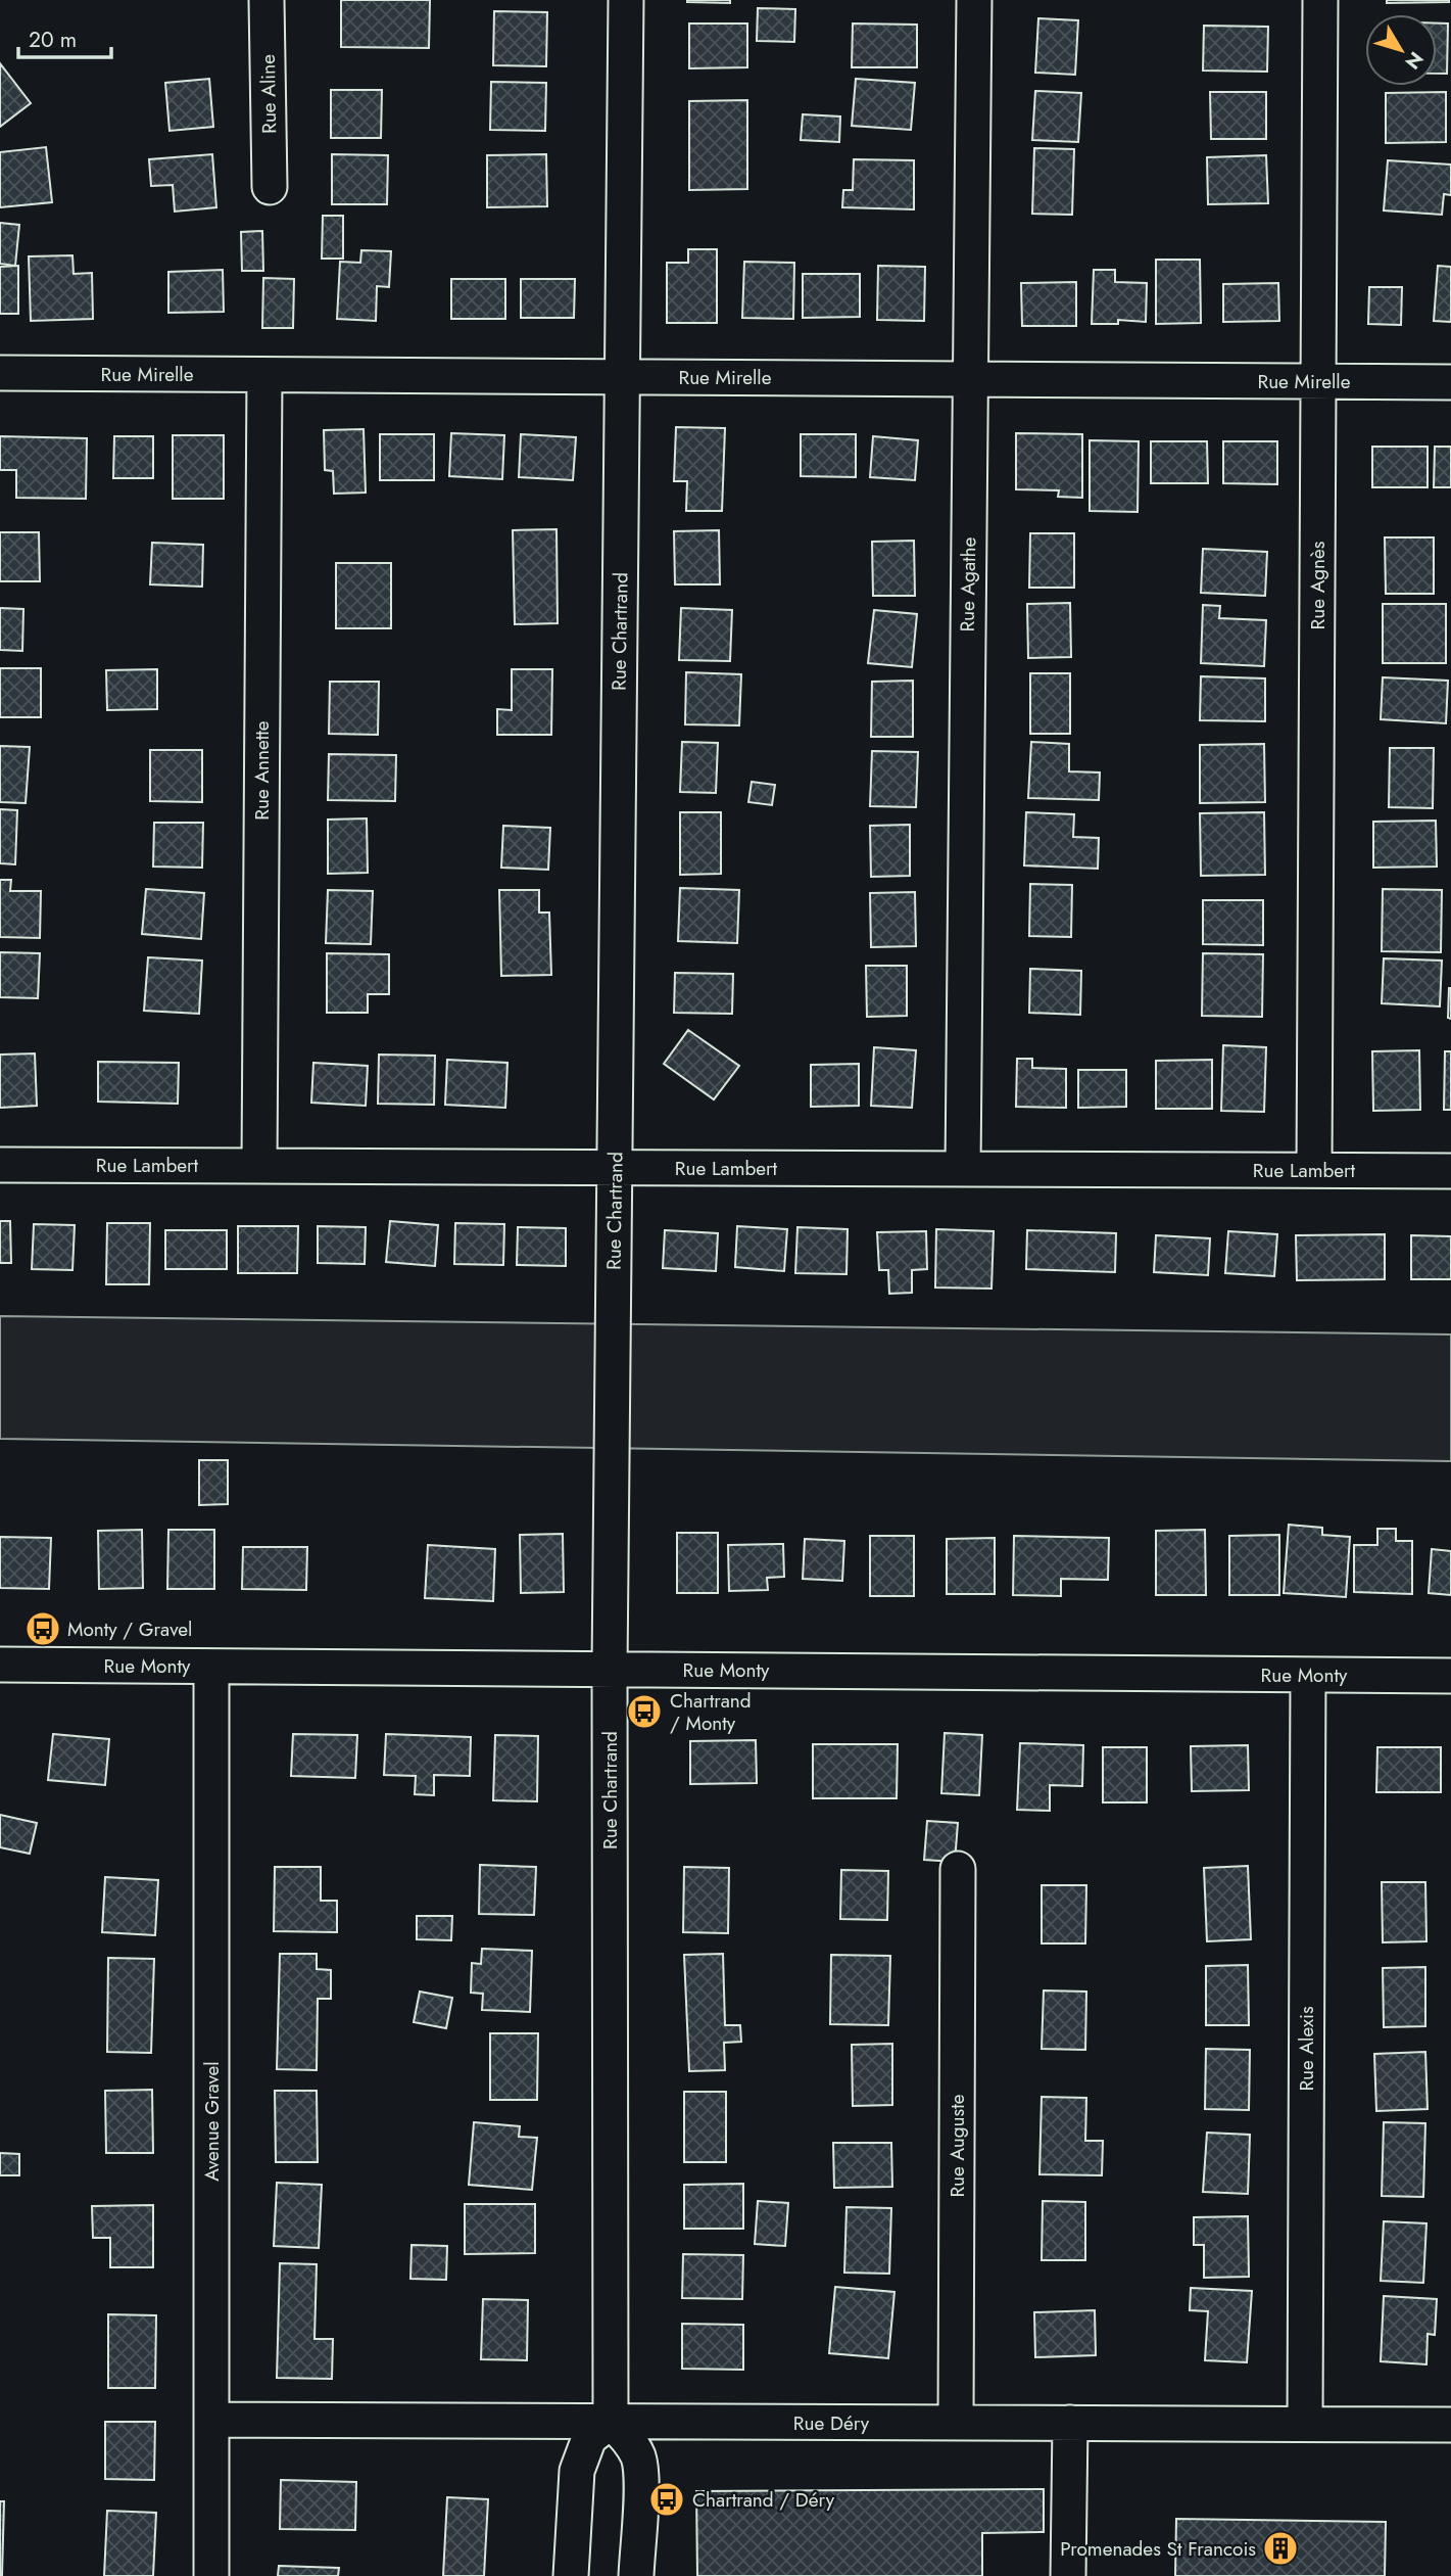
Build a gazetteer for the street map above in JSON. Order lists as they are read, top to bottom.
{
  "streets": {
    "street": [
      "Rue Aline",
      "Rue Mirelle",
      "Rue Agathe",
      "Rue Agnès",
      "Rue Chartrand",
      "Rue Annette",
      "Rue Lambert",
      "Rue Monty",
      "Rue Alexis",
      "Avenue Gravel",
      "Rue Auguste",
      "Rue Déry"
    ]
  },
  "crossings": [
    ["Rue Mirelle", "Rue Agathe"],
    ["Rue Mirelle", "Rue Agnès"],
    ["Rue Mirelle", "Rue Chartrand"],
    ["Rue Mirelle", "Rue Annette"],
    ["Rue Agathe", "Rue Lambert"],
    ["Rue Agnès", "Rue Lambert"],
    ["Rue Chartrand", "Rue Lambert"],
    ["Rue Chartrand", "Rue Monty"],
    ["Rue Chartrand", "Rue Déry"],
    ["Rue Annette", "Rue Lambert"],
    ["Rue Monty", "Rue Alexis"],
    ["Rue Monty", "Avenue Gravel"],
    ["Rue Alexis", "Rue Déry"],
    ["Avenue Gravel", "Rue Déry"],
    ["Rue Auguste", "Rue Déry"]
  ],
  "places": {
    "bus stop": ["Monty / Gravel", "Chartrand / Monty", "Chartrand / Déry"],
    "building": ["Promenades St Francois"]
  },
  "scale_bar": "20 m",
  "north": "bottom right"
}
